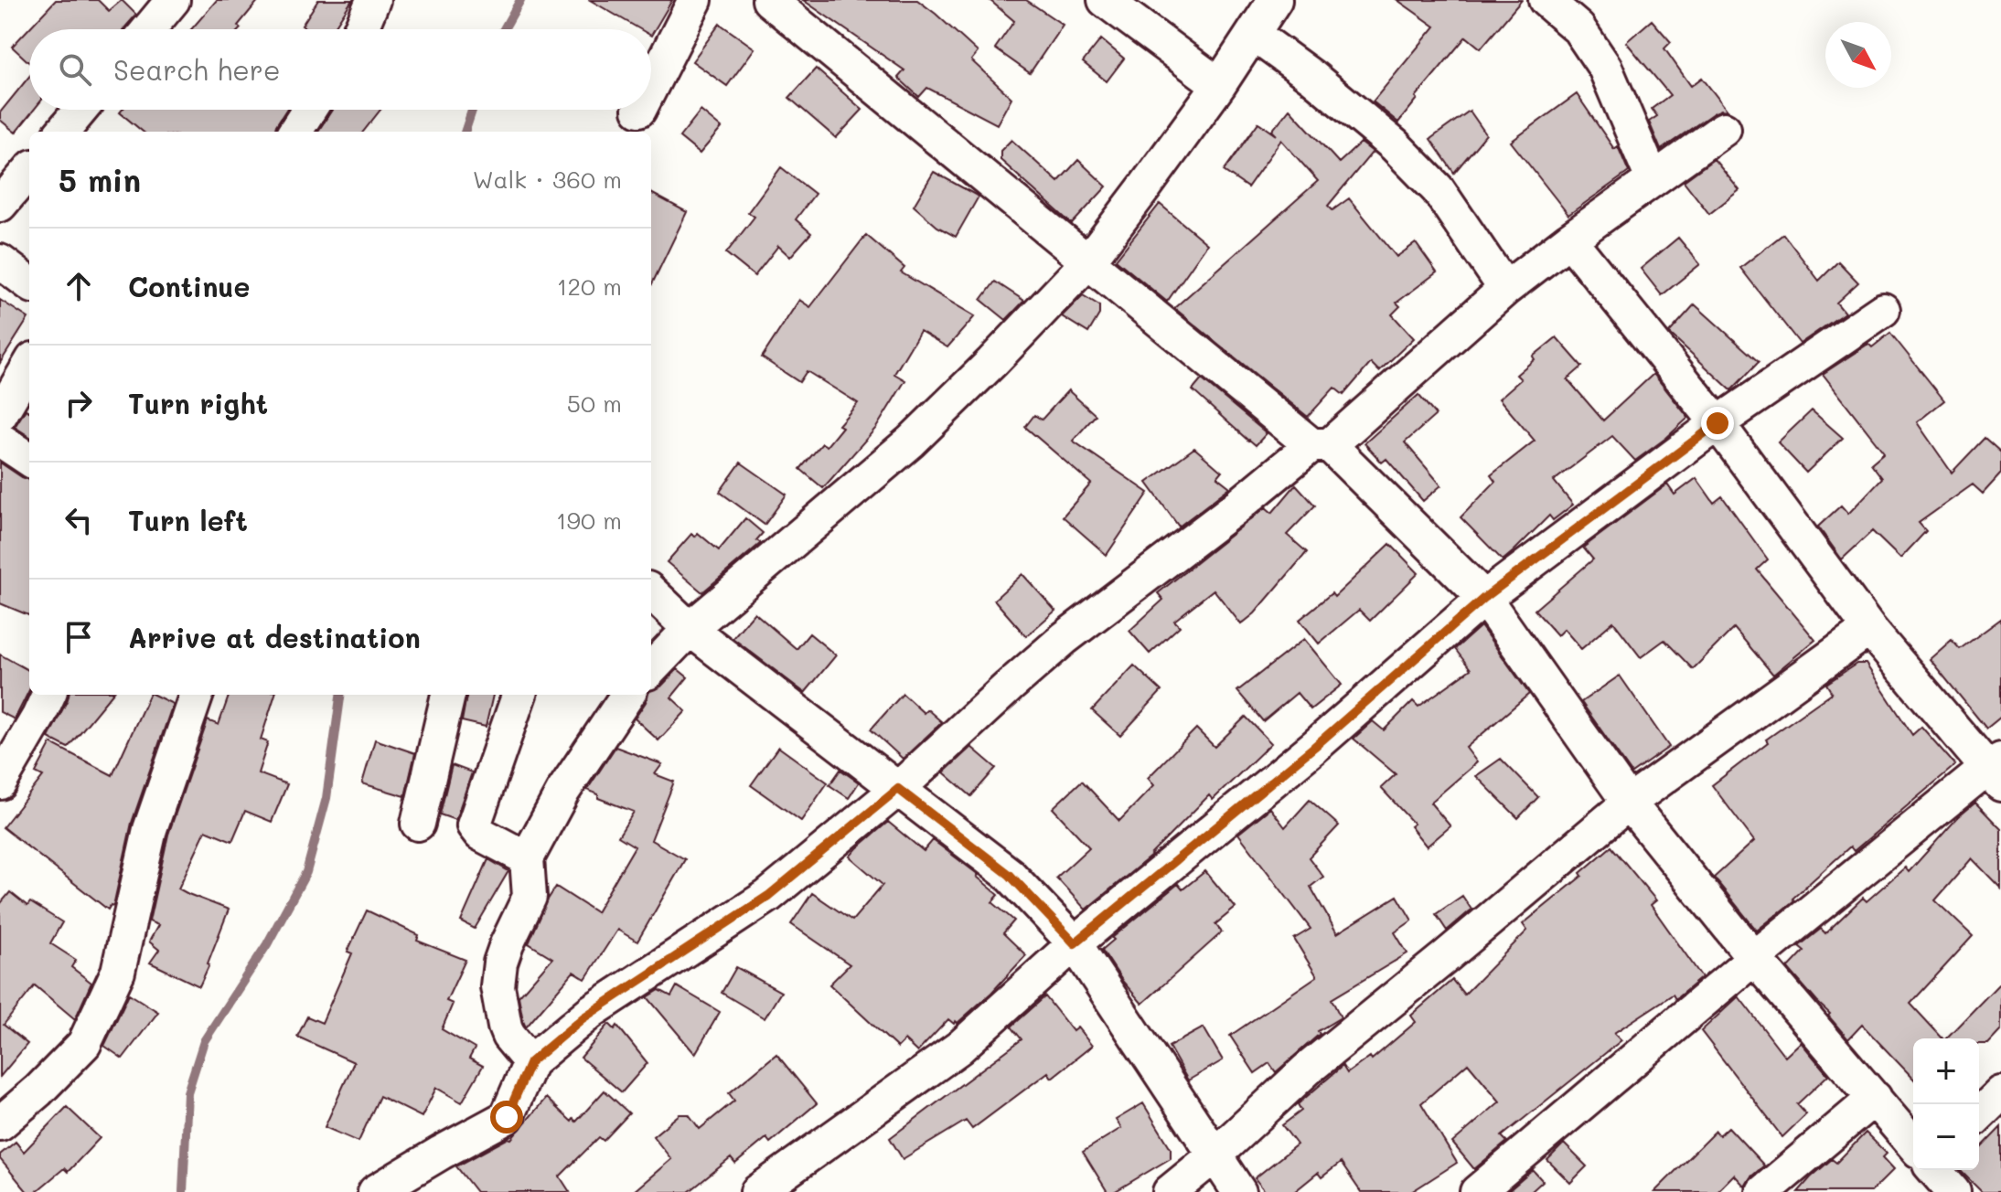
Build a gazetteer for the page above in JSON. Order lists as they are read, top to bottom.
{
  "north": "bottom right",
  "page": {
    "search": "Search here",
    "heading": ["5 min", "Walk · 360 m"],
    "list": [
      ["Continue", "120 m"],
      ["Turn right", "50 m"],
      ["Turn left", "190 m"],
      "Arrive at destination"
    ],
    "map_buttons": ["+", "−"]
  }
}
